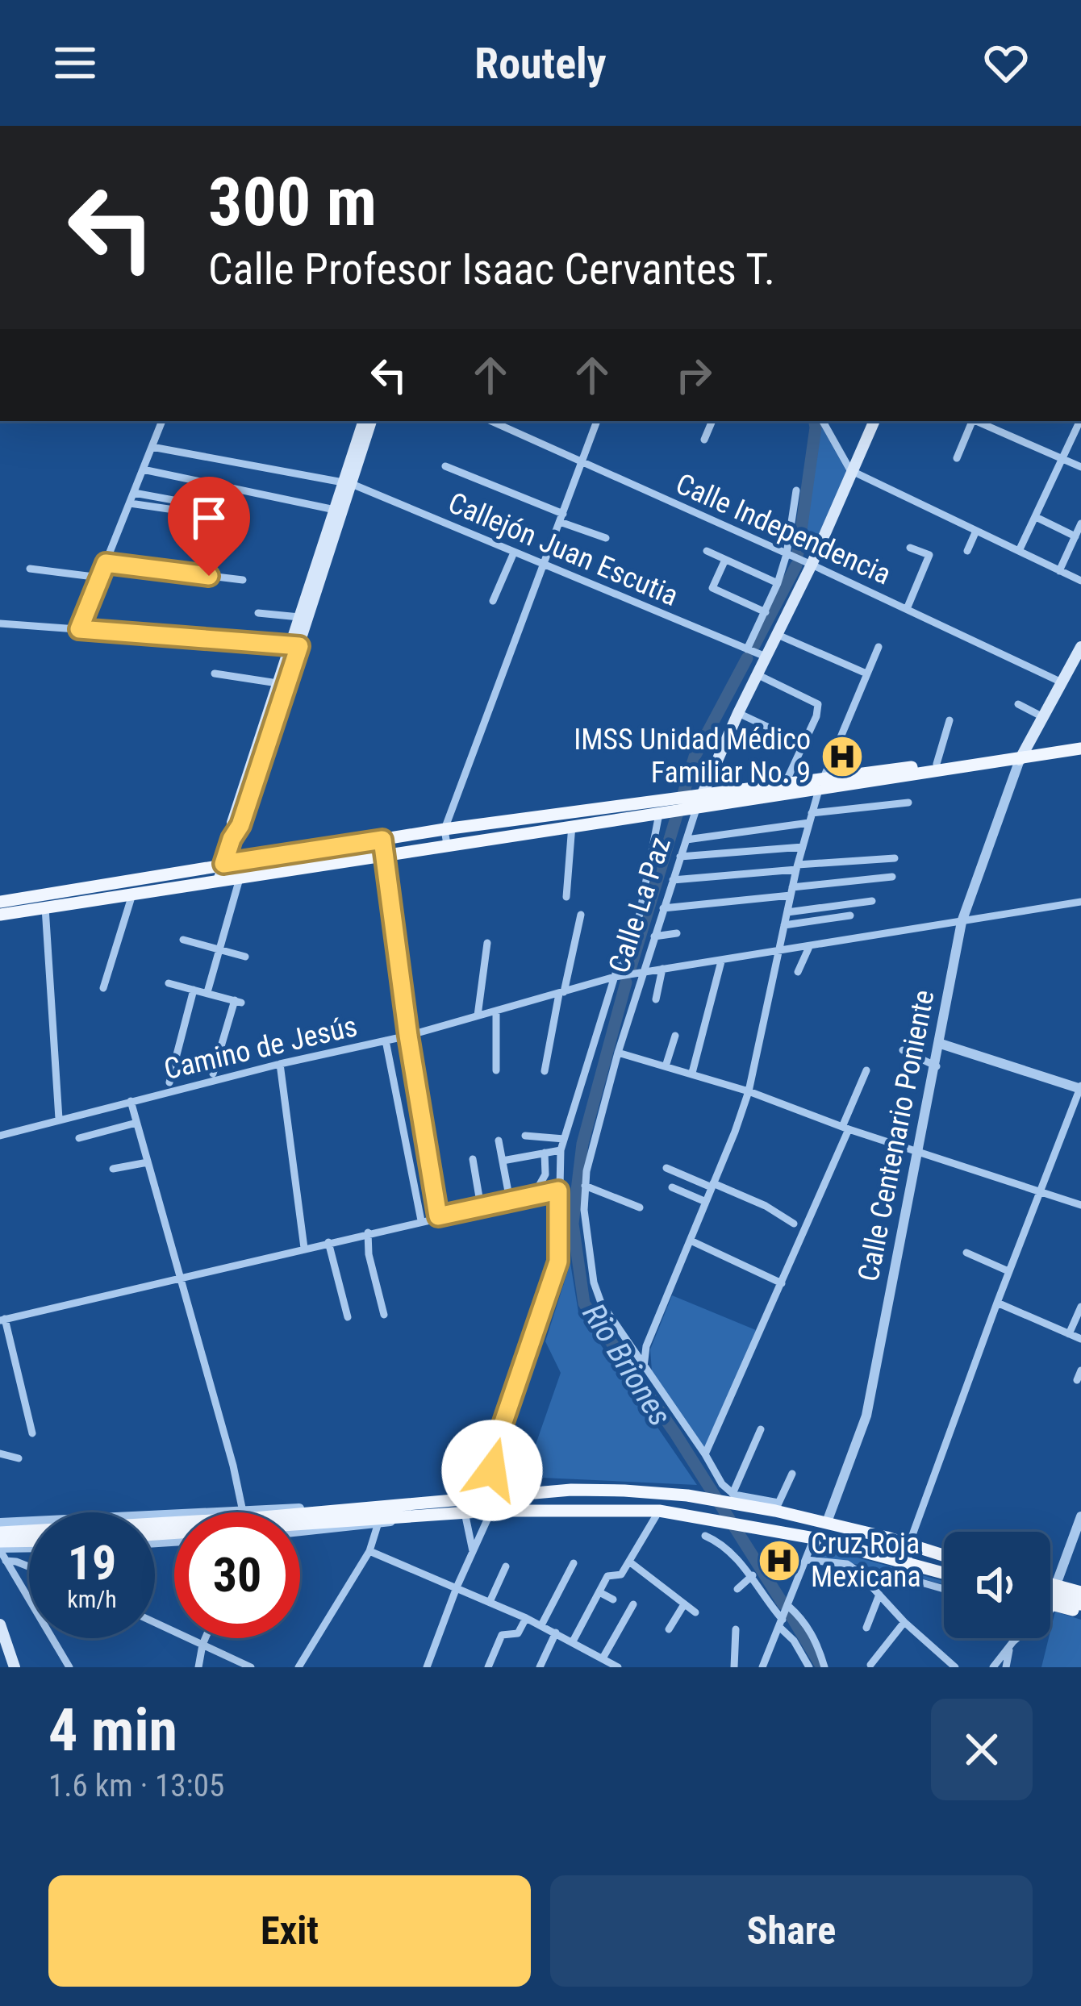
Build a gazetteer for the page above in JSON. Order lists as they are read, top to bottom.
{
  "streets": {
    "main road": ["Calle La Paz"],
    "street": [
      "Calle Independencia",
      "Callejón Juan Escutia",
      "Camino de Jesús",
      "Calle Centenario Poniente"
    ]
  },
  "crossings": [
    ["Calle Independencia", "Calle La Paz"],
    ["Callejón Juan Escutia", "Calle La Paz"],
    ["Calle La Paz", "Camino de Jesús"],
    ["Camino de Jesús", "Calle Centenario Poniente"]
  ],
  "water": ["Rio Briones"],
  "places": {
    "hospital": ["IMSS Unidad Médico Familiar No. 9", "Cruz Roja Mexicana"]
  },
  "page": {
    "header": "Routely",
    "turn": ["300 m", "Calle Profesor Isaac Cervantes T."],
    "speed": "19 km/h",
    "limit": "30",
    "heading": ["4 min", "1.6 km · 13:05"],
    "buttons": ["Exit", "Share"]
  }
}
